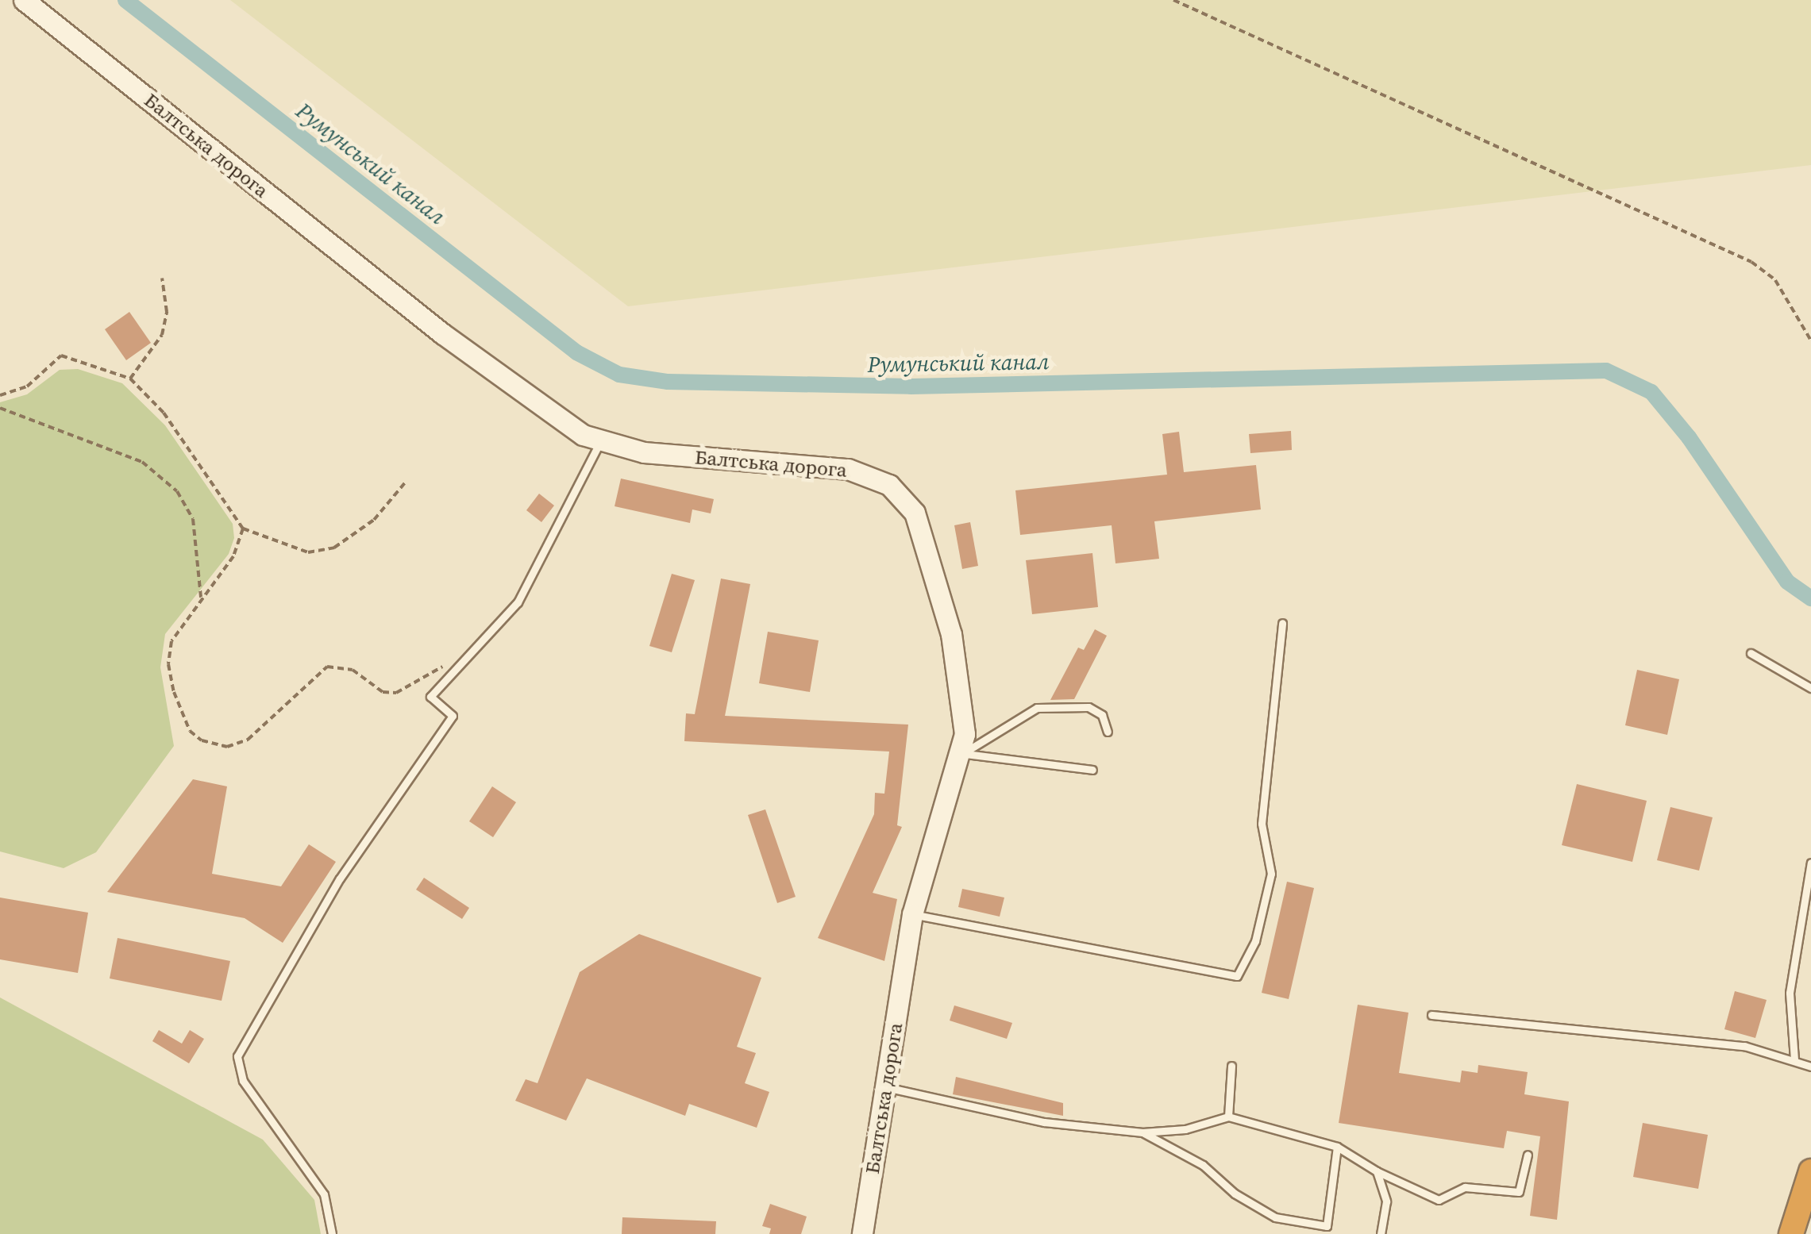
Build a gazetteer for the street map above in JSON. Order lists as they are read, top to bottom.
{
  "streets": {
    "main road": ["Балтська дорога"]
  },
  "water": ["Румунський канал"]
}
